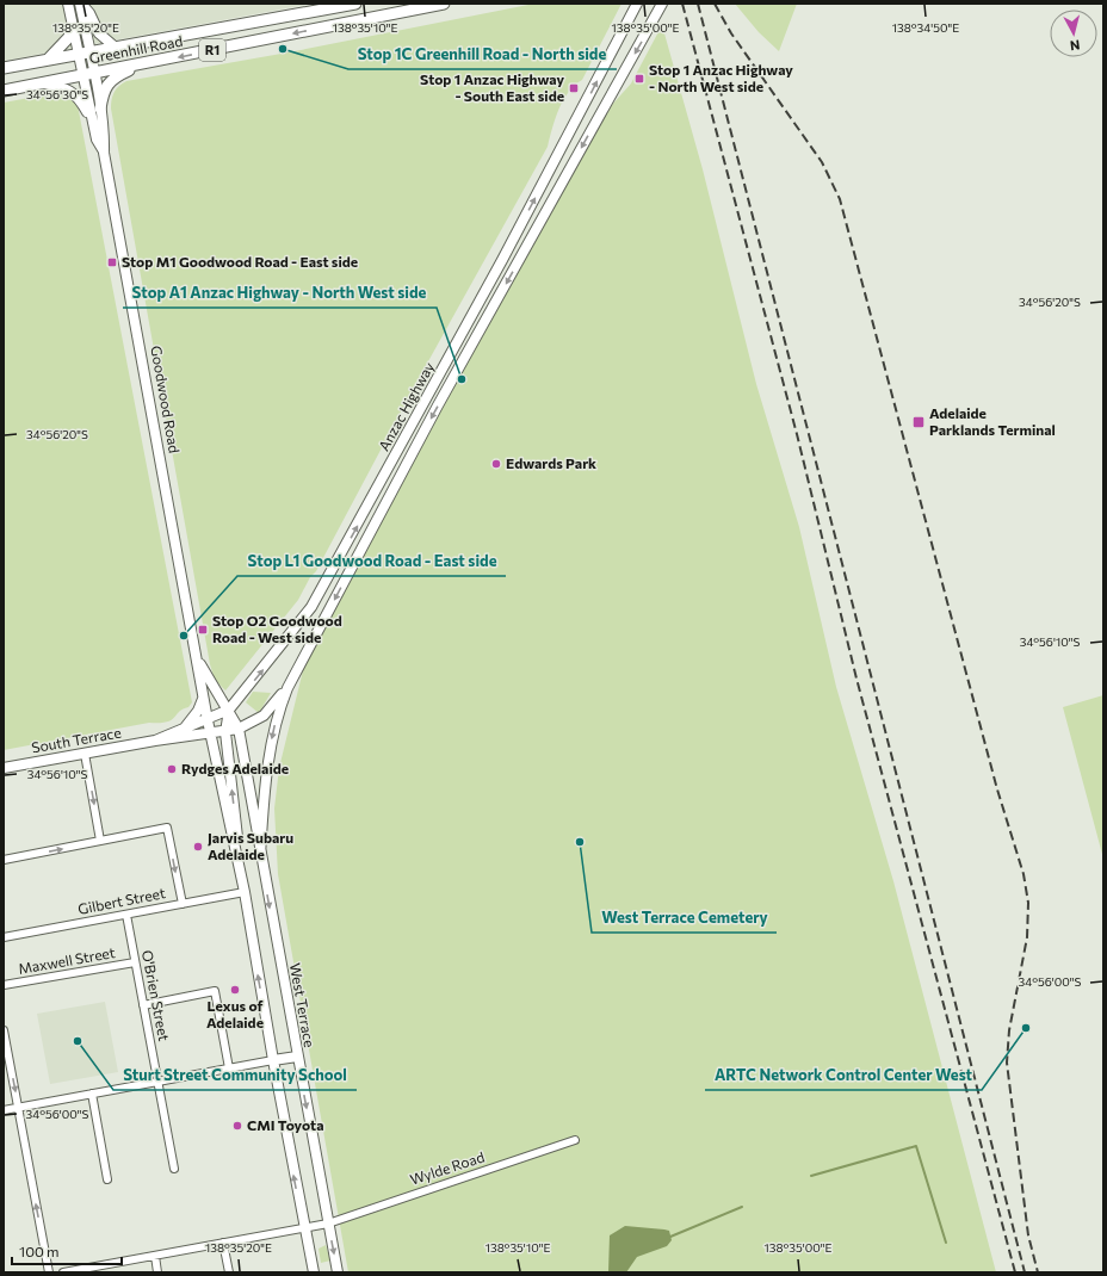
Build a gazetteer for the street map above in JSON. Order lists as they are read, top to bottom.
{
  "streets": {
    "highway": ["Greenhill Road", "R1"],
    "main road": [
      "Goodwood Road",
      "Anzac Highway",
      "South Terrace",
      "West Terrace"
    ],
    "street": [
      "Gilbert Street",
      "Maxwell Street",
      "O'Brien Street",
      "Wylde Road"
    ]
  },
  "crossings": [
    ["Greenhill Road", "Goodwood Road"],
    ["Goodwood Road", "Anzac Highway"],
    ["Goodwood Road", "South Terrace"],
    ["Goodwood Road", "West Terrace"],
    ["Anzac Highway", "South Terrace"],
    ["Anzac Highway", "West Terrace"],
    ["South Terrace", "West Terrace"],
    ["Gilbert Street", "O'Brien Street"],
    ["Maxwell Street", "O'Brien Street"],
    ["West Terrace", "Wylde Road"]
  ],
  "places": {
    "other": [
      "Stop 1C Greenhill Road - North side",
      "Stop A1 Anzac Highway - North West side",
      "Edwards Park",
      "Stop L1 Goodwood Road - East side",
      "Rydges Adelaide",
      "West Terrace Cemetery",
      "Jarvis Subaru Adelaide",
      "Lexus of Adelaide",
      "ARTC Network Control Center West",
      "Sturt Street Community School",
      "CMI Toyota"
    ],
    "transit": [
      "Stop 1 Anzac Highway - North West side",
      "Stop 1 Anzac Highway - South East side",
      "Stop M1 Goodwood Road - East side",
      "Adelaide Parklands Terminal",
      "Stop O2 Goodwood Road - West side"
    ]
  },
  "scale_bar": "100 m",
  "north": "bottom",
  "coordinates": [
    "138°35'20\"E",
    "138°35'10\"E",
    "138°35'00\"E",
    "138°34'50\"E",
    "34°56'30\"S",
    "34°56'20\"S",
    "34°56'10\"S",
    "34°56'00\"S"
  ]
}
